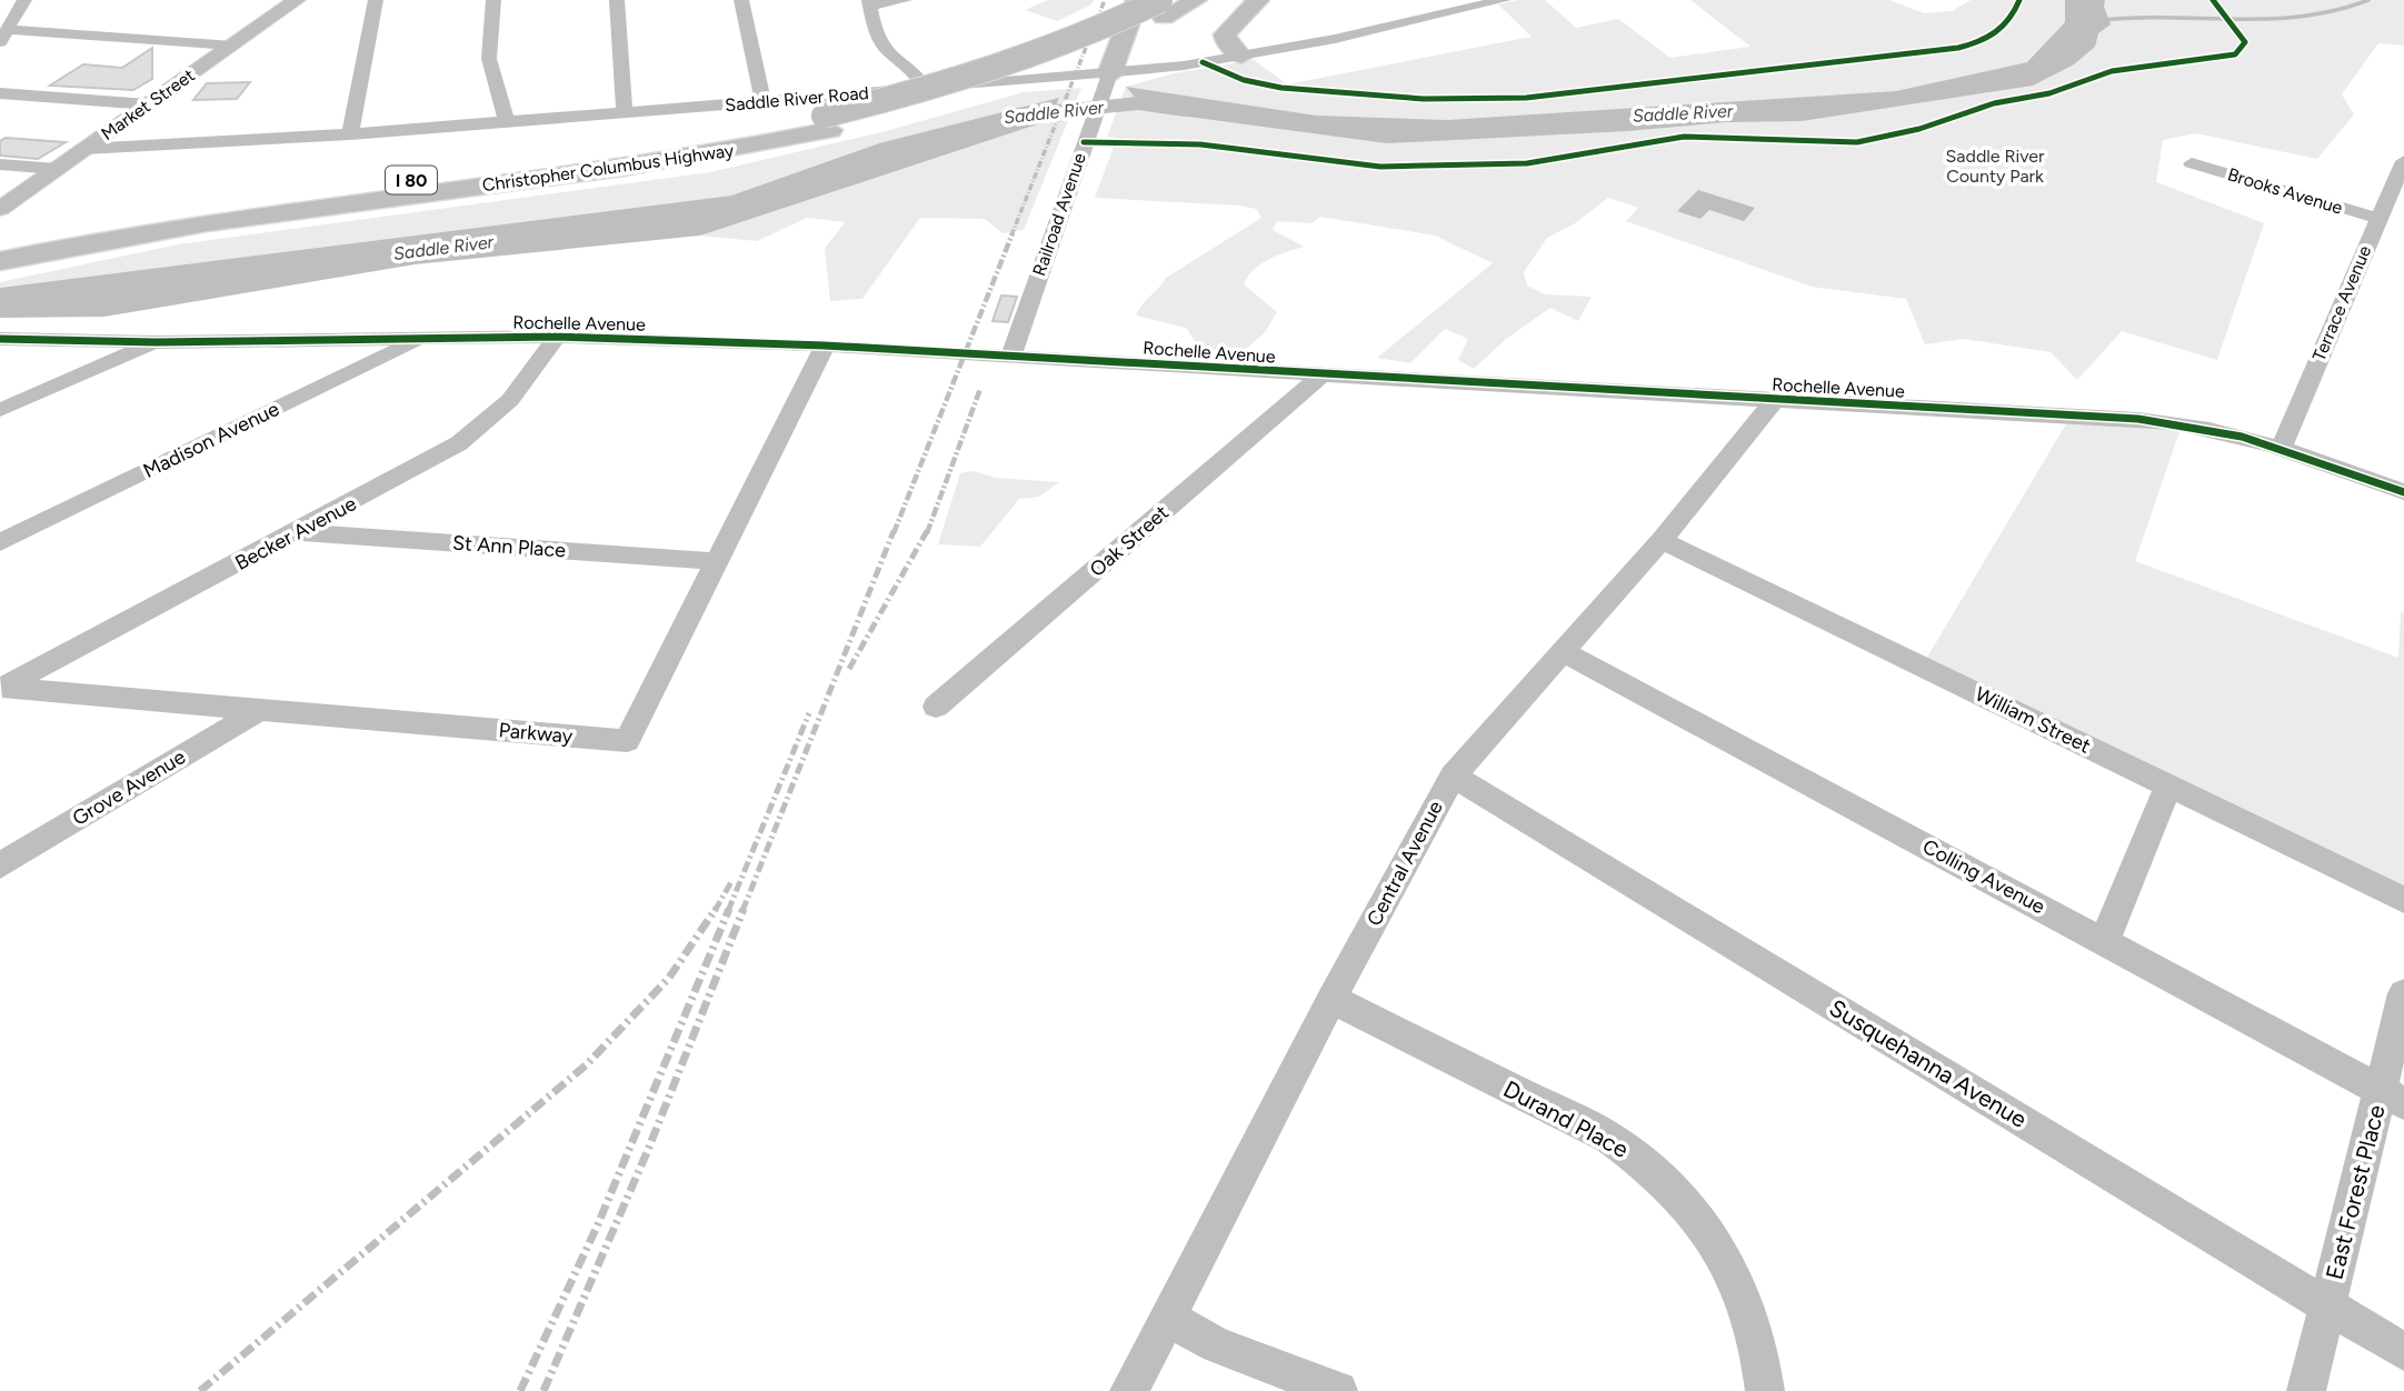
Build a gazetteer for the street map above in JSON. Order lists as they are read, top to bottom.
{
  "streets": {
    "highway": ["Christopher Columbus Highway", "I 80"],
    "main road": ["Market Street"],
    "street": [
      "Saddle River Road",
      "Brooks Avenue",
      "Railroad Avenue",
      "Terrace Avenue",
      "Rochelle Avenue",
      "Madison Avenue",
      "Becker Avenue",
      "Oak Street",
      "St Ann Place",
      "William Street",
      "Parkway",
      "Grove Avenue",
      "Central Avenue",
      "Colling Avenue",
      "Susquehanna Avenue",
      "Durand Place",
      "East Forest Place"
    ]
  },
  "crossings": [
    ["Saddle River Road", "Market Street"],
    ["Saddle River Road", "Railroad Avenue"],
    ["Market Street", "Christopher Columbus Highway"],
    ["Brooks Avenue", "Terrace Avenue"],
    ["Railroad Avenue", "Rochelle Avenue"],
    ["Terrace Avenue", "Rochelle Avenue"],
    ["Rochelle Avenue", "Madison Avenue"],
    ["Rochelle Avenue", "Becker Avenue"],
    ["Rochelle Avenue", "Oak Street"],
    ["Rochelle Avenue", "Parkway"],
    ["Rochelle Avenue", "Central Avenue"],
    ["Becker Avenue", "St Ann Place"],
    ["Becker Avenue", "Parkway"],
    ["St Ann Place", "Parkway"],
    ["William Street", "Central Avenue"],
    ["Parkway", "Grove Avenue"],
    ["Central Avenue", "Colling Avenue"],
    ["Central Avenue", "Susquehanna Avenue"],
    ["Central Avenue", "Durand Place"],
    ["Colling Avenue", "East Forest Place"],
    ["Susquehanna Avenue", "East Forest Place"]
  ],
  "water": ["Saddle River"],
  "parks": ["Saddle River County Park"]
}
